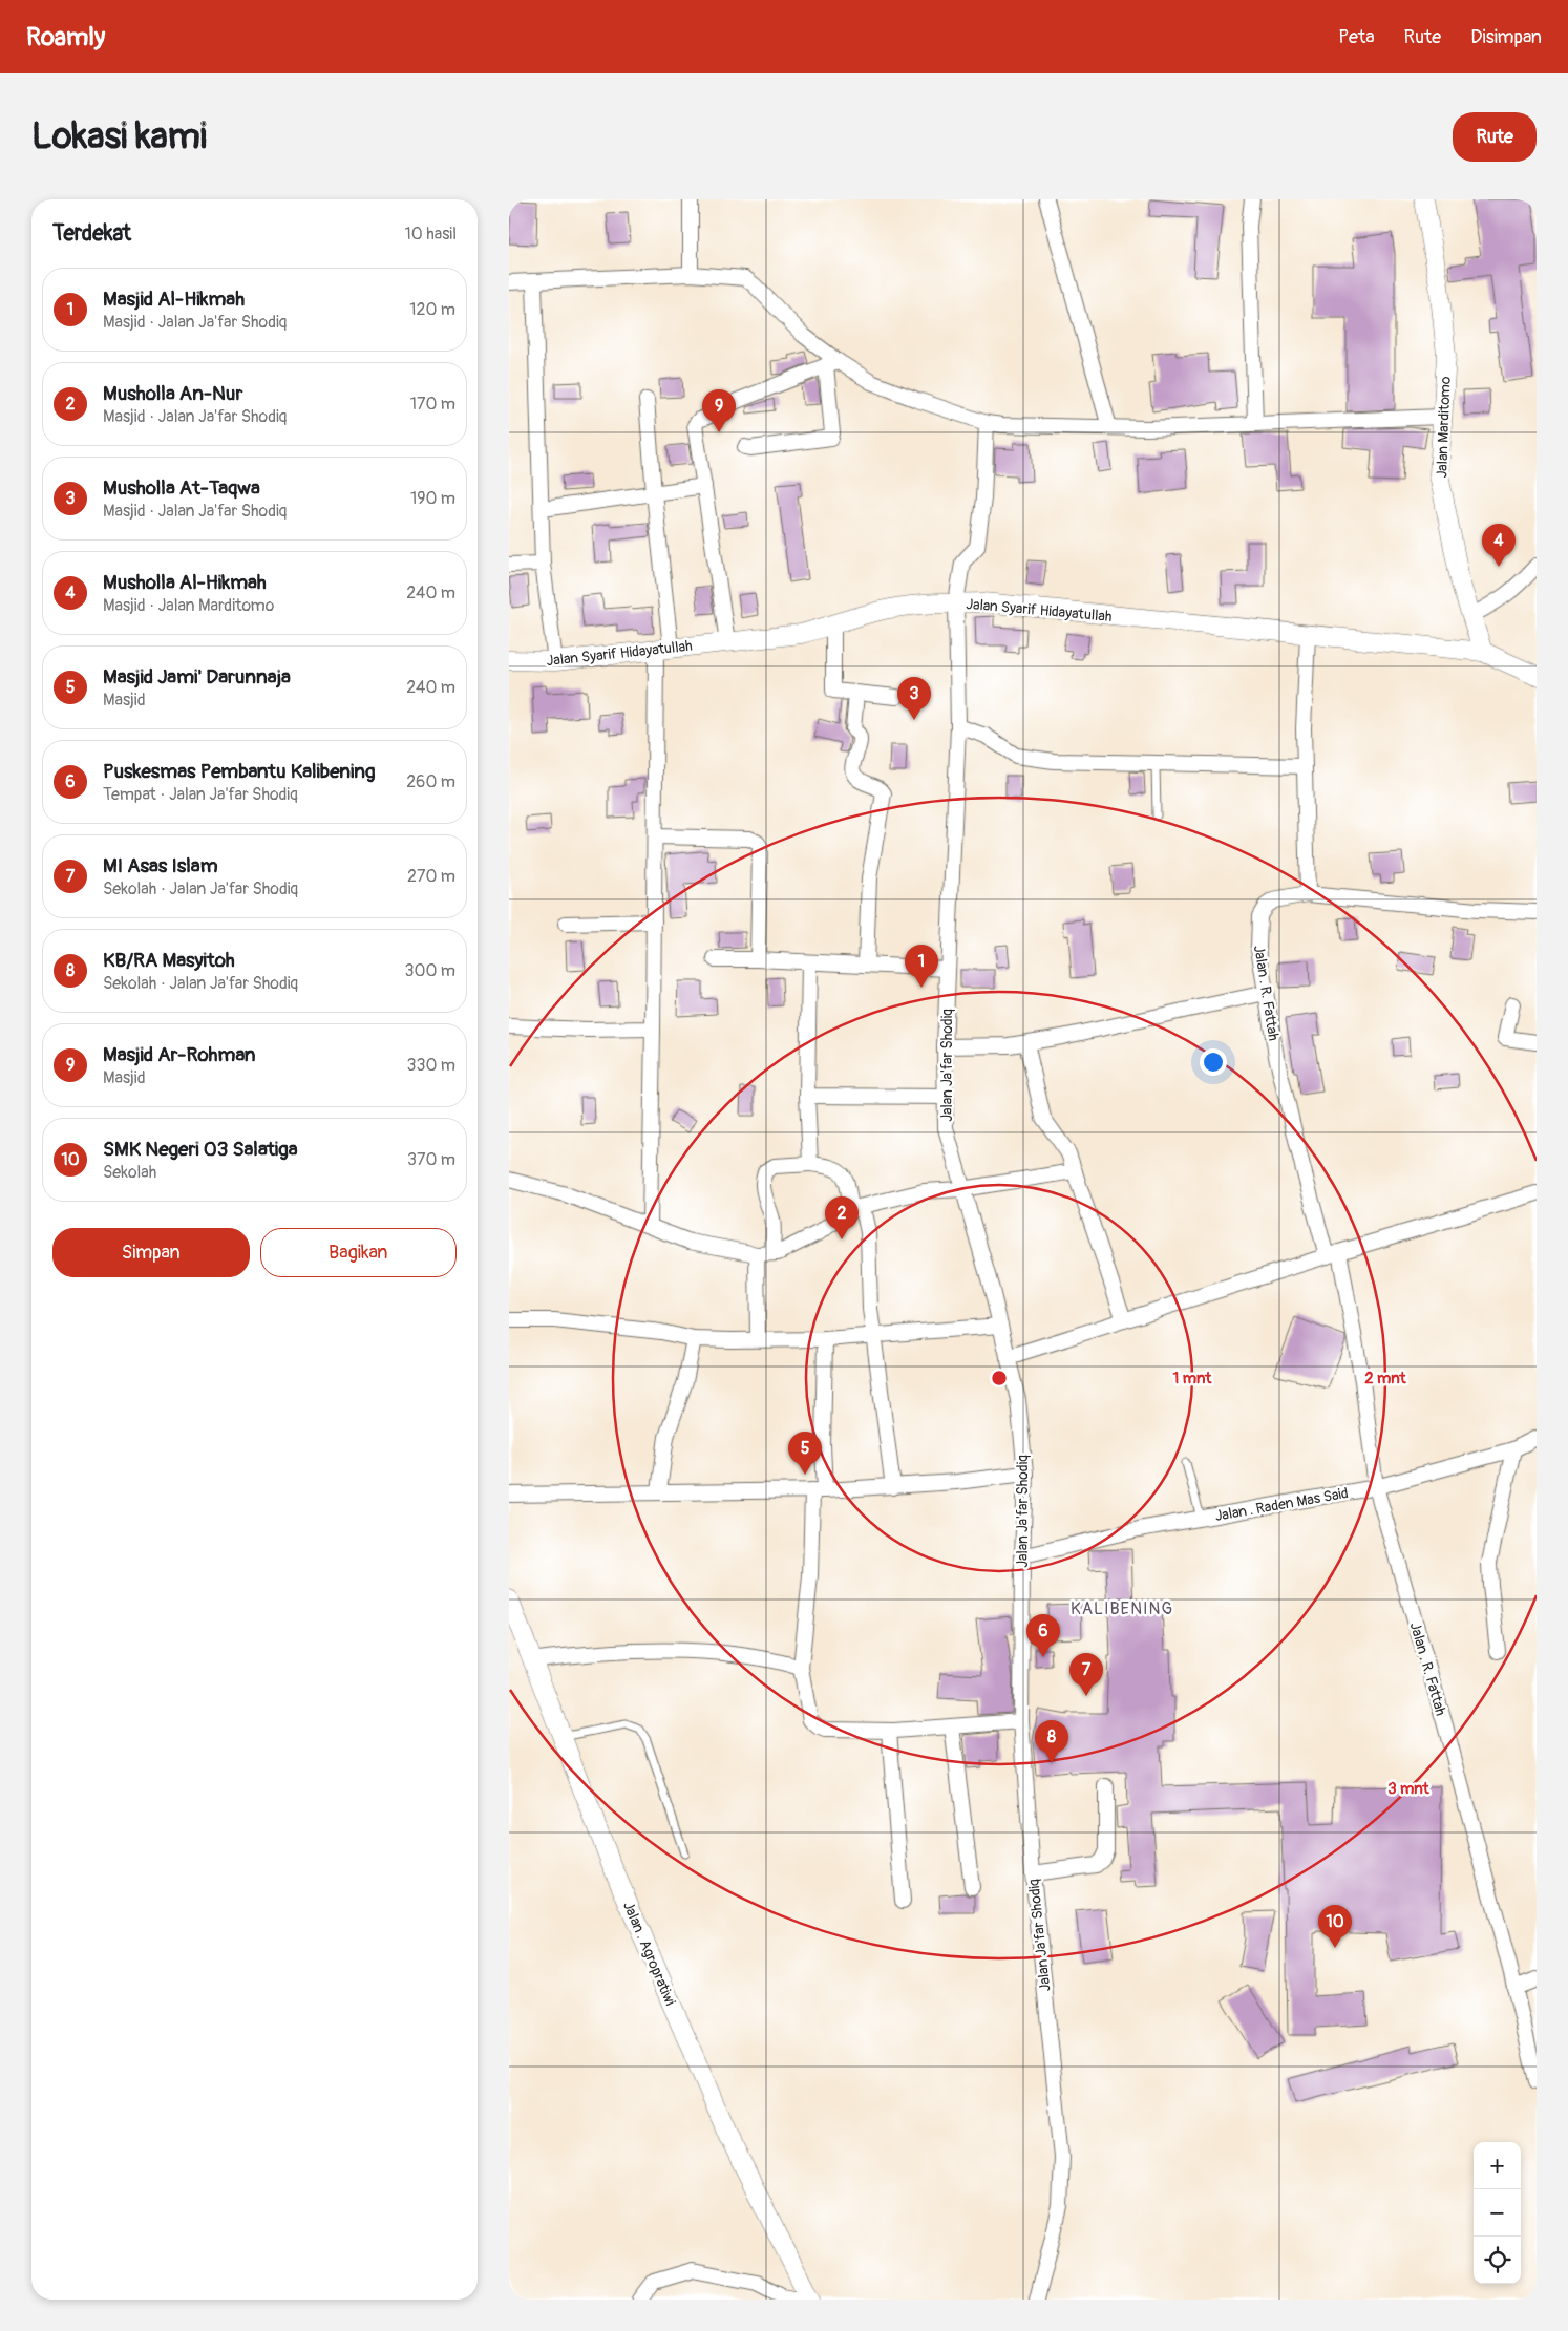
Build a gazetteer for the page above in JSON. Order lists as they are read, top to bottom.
{
  "streets": {
    "street": [
      "Jalan Marditomo",
      "Jalan Syarif Hidayatullah",
      "Jalan . R. Fattah",
      "Jalan Ja'far Shodiq",
      "Jalan . Raden Mas Said",
      "Jalan . Agropratiwi"
    ]
  },
  "crossings": [
    ["Jalan Marditomo", "Jalan Syarif Hidayatullah"],
    ["Jalan Syarif Hidayatullah", "Jalan Ja'far Shodiq"],
    ["Jalan . R. Fattah", "Jalan . Raden Mas Said"],
    ["Jalan Ja'far Shodiq", "Jalan . Raden Mas Said"]
  ],
  "districts": ["KALIBENING"],
  "page": {
    "header": "Roamly",
    "nav": ["Peta", "Rute", "Disimpan"],
    "buttons": [
      "Rute",
      ["Simpan", "Bagikan"]
    ],
    "title": "Lokasi kami",
    "heading": ["Terdekat", "10 hasil"],
    "list": [
      {
        "mark": "1",
        "name": "Masjid Al-Hikmah",
        "note": "Masjid · Jalan Ja'far Shodiq",
        "value": "120 m"
      },
      {
        "mark": "2",
        "name": "Musholla An-Nur",
        "note": "Masjid · Jalan Ja'far Shodiq",
        "value": "170 m"
      },
      {
        "mark": "3",
        "name": "Musholla At-Taqwa",
        "note": "Masjid · Jalan Ja'far Shodiq",
        "value": "190 m"
      },
      {
        "mark": "4",
        "name": "Musholla Al-Hikmah",
        "note": "Masjid · Jalan Marditomo",
        "value": "240 m"
      },
      {
        "mark": "5",
        "name": "Masjid Jami' Darunnaja",
        "note": "Masjid",
        "value": "240 m"
      },
      {
        "mark": "6",
        "name": "Puskesmas Pembantu Kalibening",
        "note": "Tempat · Jalan Ja'far Shodiq",
        "value": "260 m"
      },
      {
        "mark": "7",
        "name": "MI Asas Islam",
        "note": "Sekolah · Jalan Ja'far Shodiq",
        "value": "270 m"
      },
      {
        "mark": "8",
        "name": "KB/RA Masyitoh",
        "note": "Sekolah · Jalan Ja'far Shodiq",
        "value": "300 m"
      },
      {
        "mark": "9",
        "name": "Masjid Ar-Rohman",
        "note": "Masjid",
        "value": "330 m"
      },
      {
        "mark": "10",
        "name": "SMK Negeri 03 Salatiga",
        "note": "Sekolah",
        "value": "370 m"
      }
    ],
    "pins": [
      "9",
      "4",
      "3",
      "1",
      "2",
      "5",
      "6",
      "7",
      "8",
      "10"
    ],
    "map_buttons": ["+", "−"]
  },
  "rings": ["1 mnt", "2 mnt", "3 mnt"]
}
